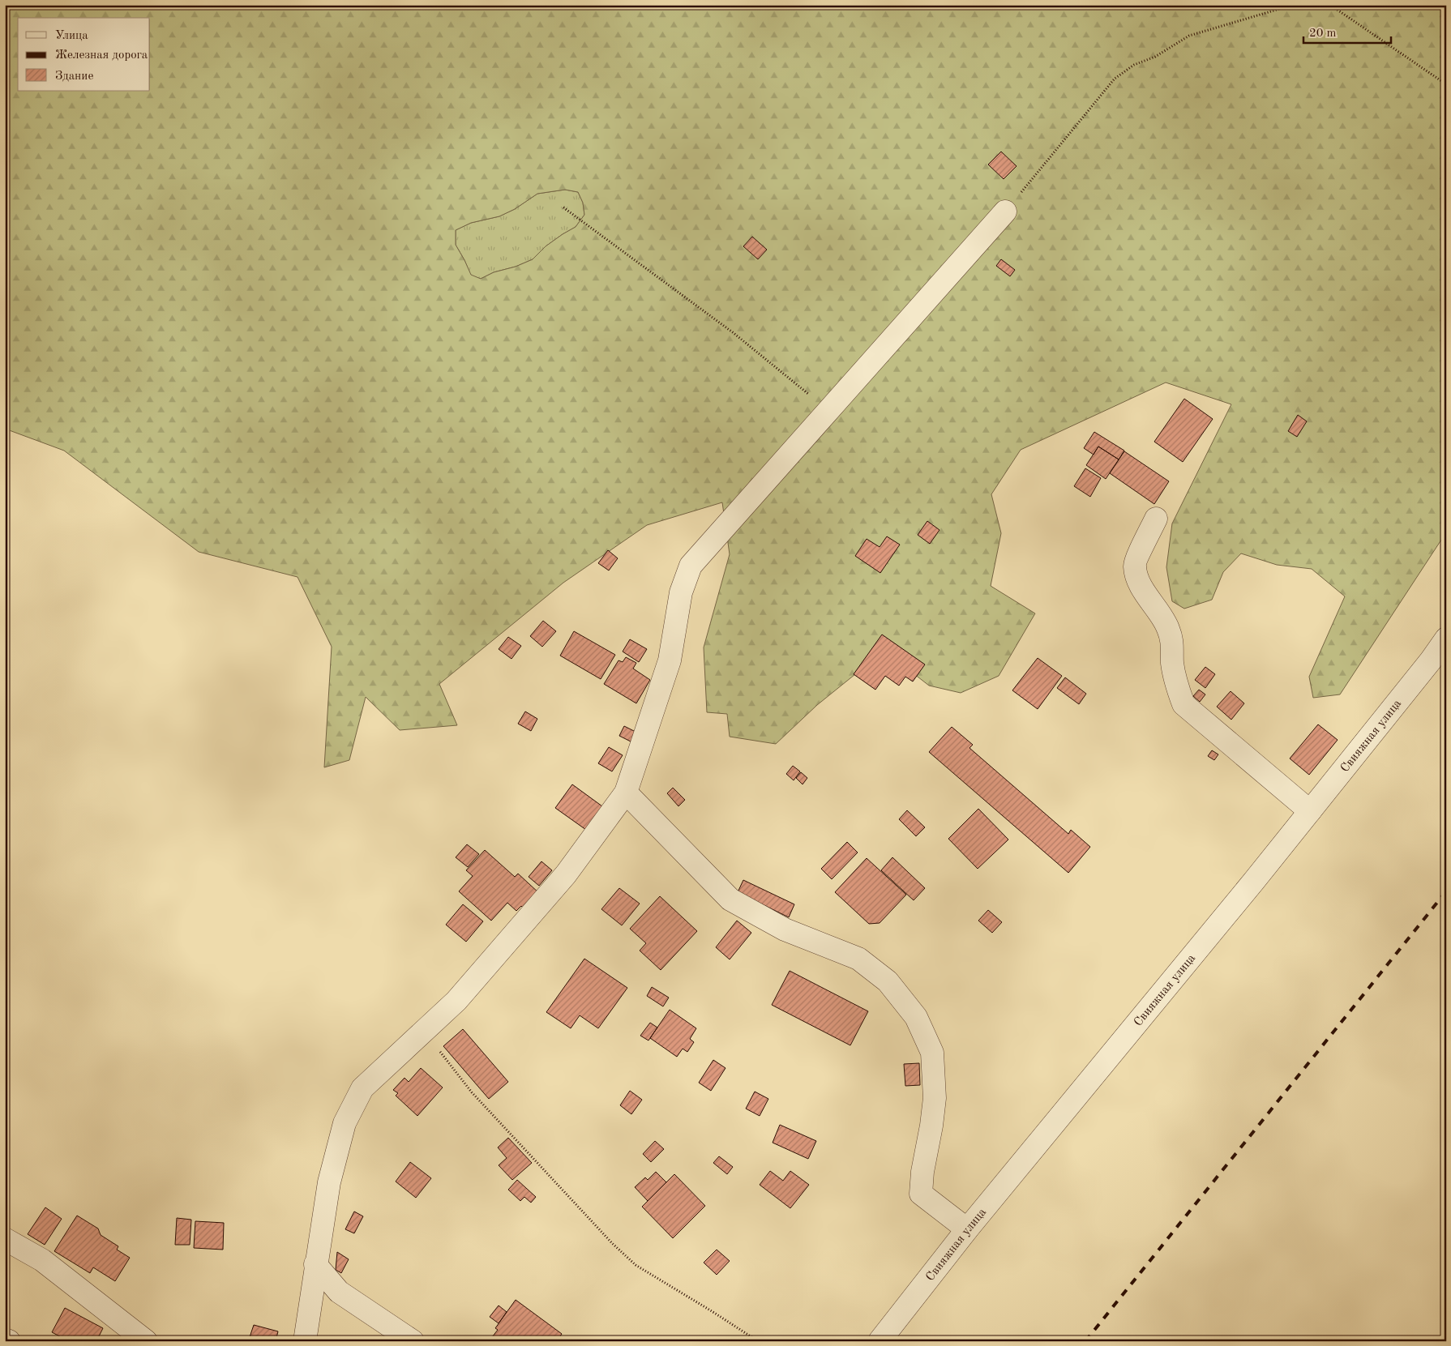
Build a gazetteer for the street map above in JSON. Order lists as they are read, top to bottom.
{
  "streets": {
    "street": ["Свияжная улица"]
  },
  "legend": ["Улица", "Железная дорога", "Здание"],
  "scale_bar": "20 m"
}
